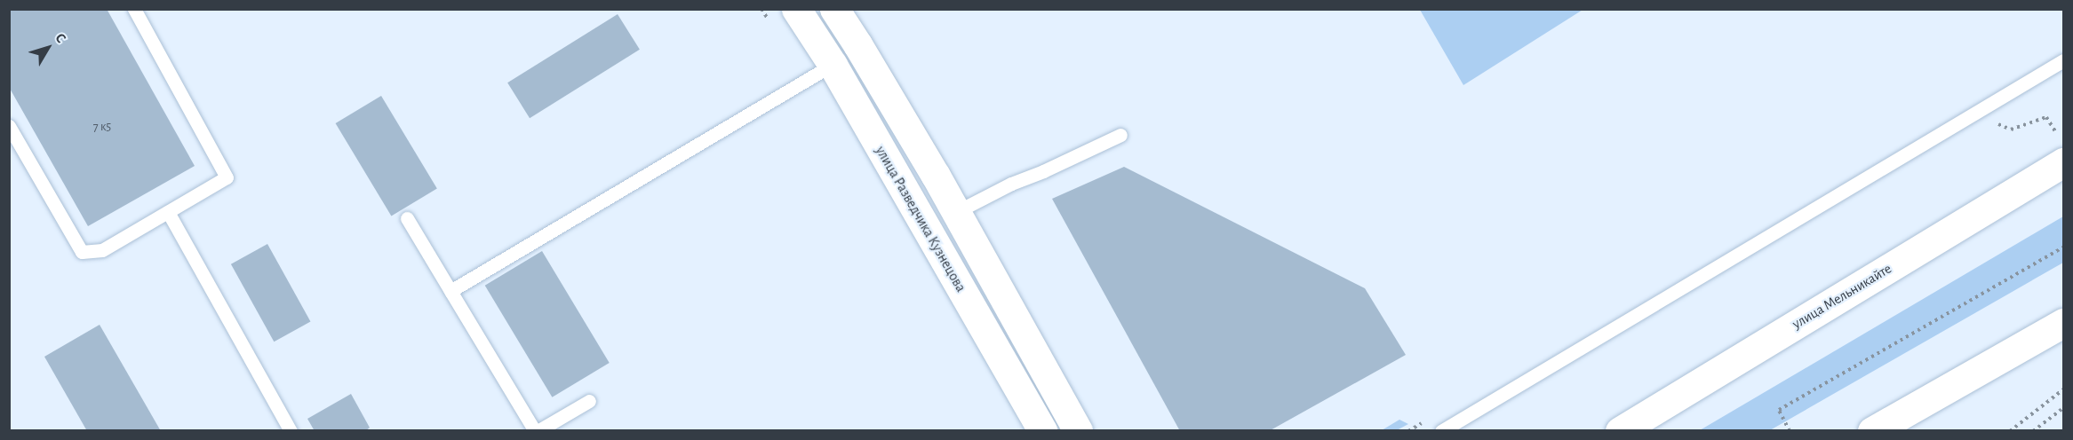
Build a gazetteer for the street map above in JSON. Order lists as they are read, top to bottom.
{
  "streets": {
    "main road": ["улица Разведчика Кузнецова", "улица Мельникайте"]
  },
  "house_numbers": ["7 к5"],
  "north": "top right"
}
